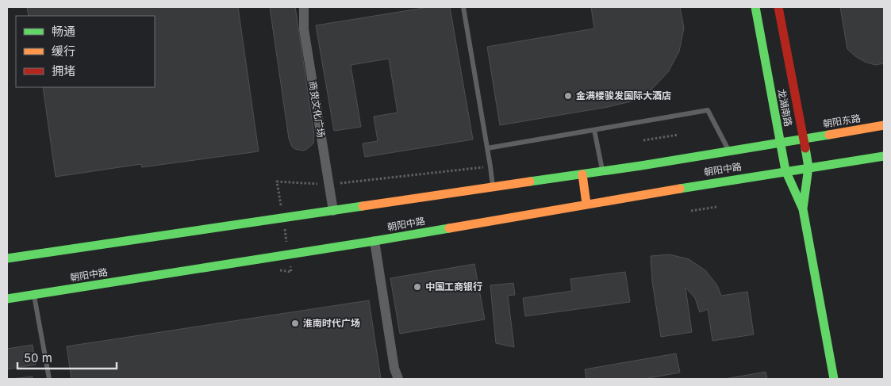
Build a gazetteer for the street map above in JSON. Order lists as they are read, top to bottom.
{
  "streets": {
    "main road": ["龙湖南路", "朝阳东路", "朝阳中路"],
    "street": ["商货文化广场"]
  },
  "crossings": [
    ["龙湖南路", "朝阳东路"],
    ["龙湖南路", "朝阳中路"],
    ["商货文化广场", "朝阳中路"],
    ["朝阳东路", "朝阳中路"]
  ],
  "places": ["金满楼骏发国际大酒店", "中国工商银行", "淮南时代广场"],
  "legend": ["畅通", "缓行", "拥堵"],
  "scale_bar": "50 m"
}
